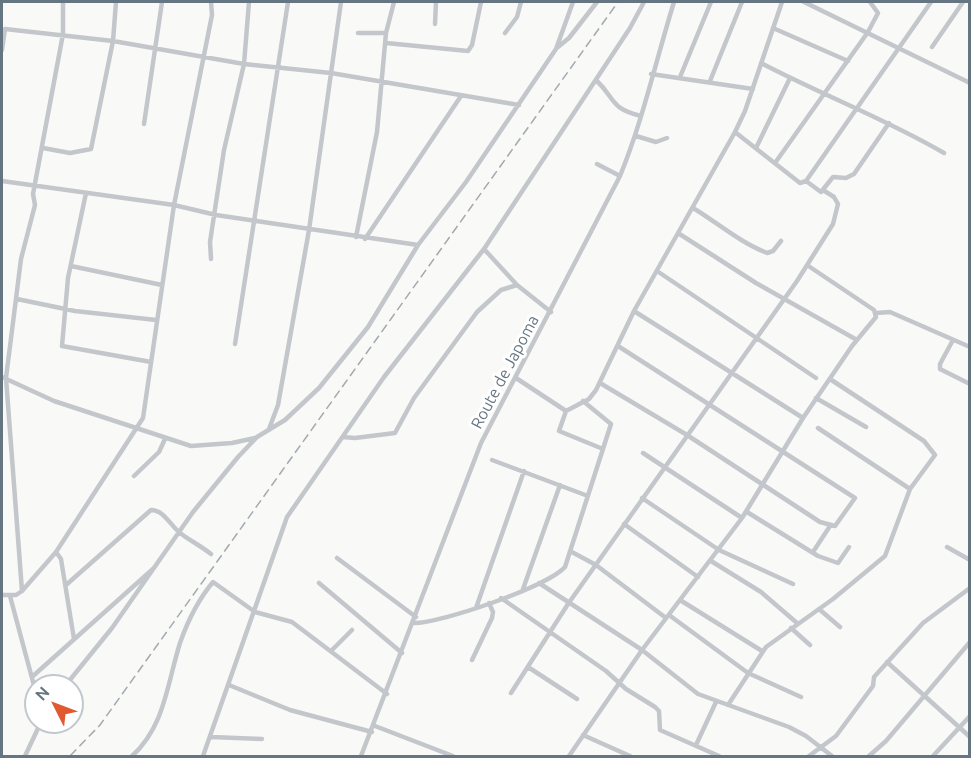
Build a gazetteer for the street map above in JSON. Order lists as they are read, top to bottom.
{
  "streets": {
    "street": ["Route de Japoma"]
  },
  "north": "top left"
}
